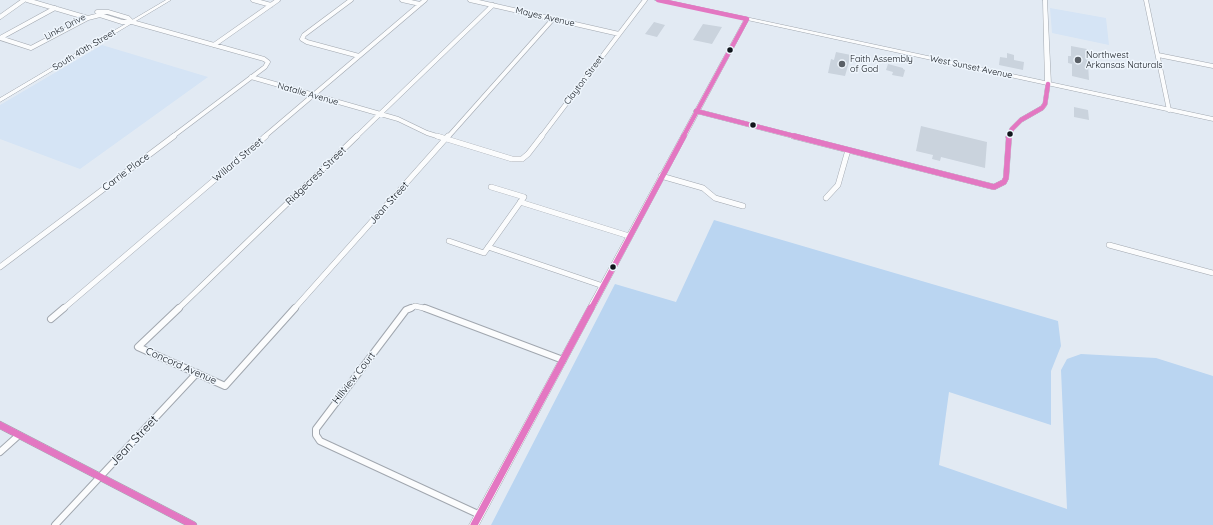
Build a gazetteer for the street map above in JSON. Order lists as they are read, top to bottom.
{
  "streets": {
    "highway": ["West Sunset Avenue"],
    "street": [
      "Mayes Avenue",
      "Links Drive",
      "South 40th Street",
      "Clayton Street",
      "Natalie Avenue",
      "Willard Street",
      "Carrie Place",
      "Ridgecrest Street",
      "Jean Street",
      "Concord Avenue",
      "Hillview Court"
    ]
  },
  "crossings": [
    ["Mayes Avenue", "Clayton Street"],
    ["Mayes Avenue", "Ridgecrest Street"],
    ["Mayes Avenue", "Jean Street"],
    ["Links Drive", "South 40th Street"],
    ["Clayton Street", "Natalie Avenue"],
    ["Natalie Avenue", "Willard Street"],
    ["Natalie Avenue", "Carrie Place"],
    ["Natalie Avenue", "Ridgecrest Street"],
    ["Natalie Avenue", "Jean Street"],
    ["Ridgecrest Street", "Concord Avenue"],
    ["Jean Street", "Concord Avenue"]
  ],
  "places": ["Northwest Arkansas Naturals", "Faith Assembly of God"]
}
